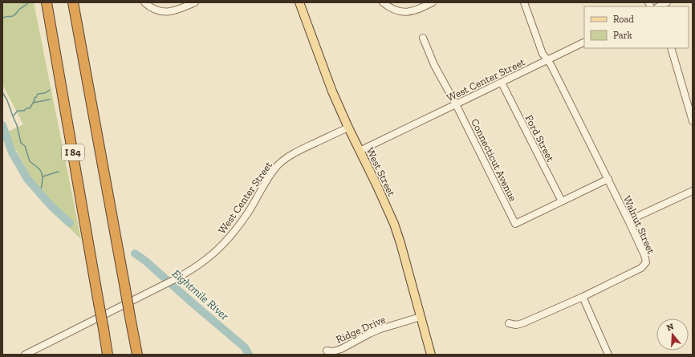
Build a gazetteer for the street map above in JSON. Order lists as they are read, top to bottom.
{
  "streets": {
    "highway": ["I 84"],
    "main road": ["West Street"],
    "street": [
      "West Center Street",
      "Ford Street",
      "Connecticut Avenue",
      "Walnut Street",
      "Ridge Drive"
    ]
  },
  "crossings": [
    ["West Center Street", "Ford Street"],
    ["West Center Street", "Connecticut Avenue"],
    ["West Center Street", "West Street"],
    ["West Center Street", "Walnut Street"],
    ["Ford Street", "Connecticut Avenue"],
    ["West Street", "Ridge Drive"]
  ],
  "water": ["Eightmile River"],
  "legend": ["Road", "Park"],
  "north": "top"
}
